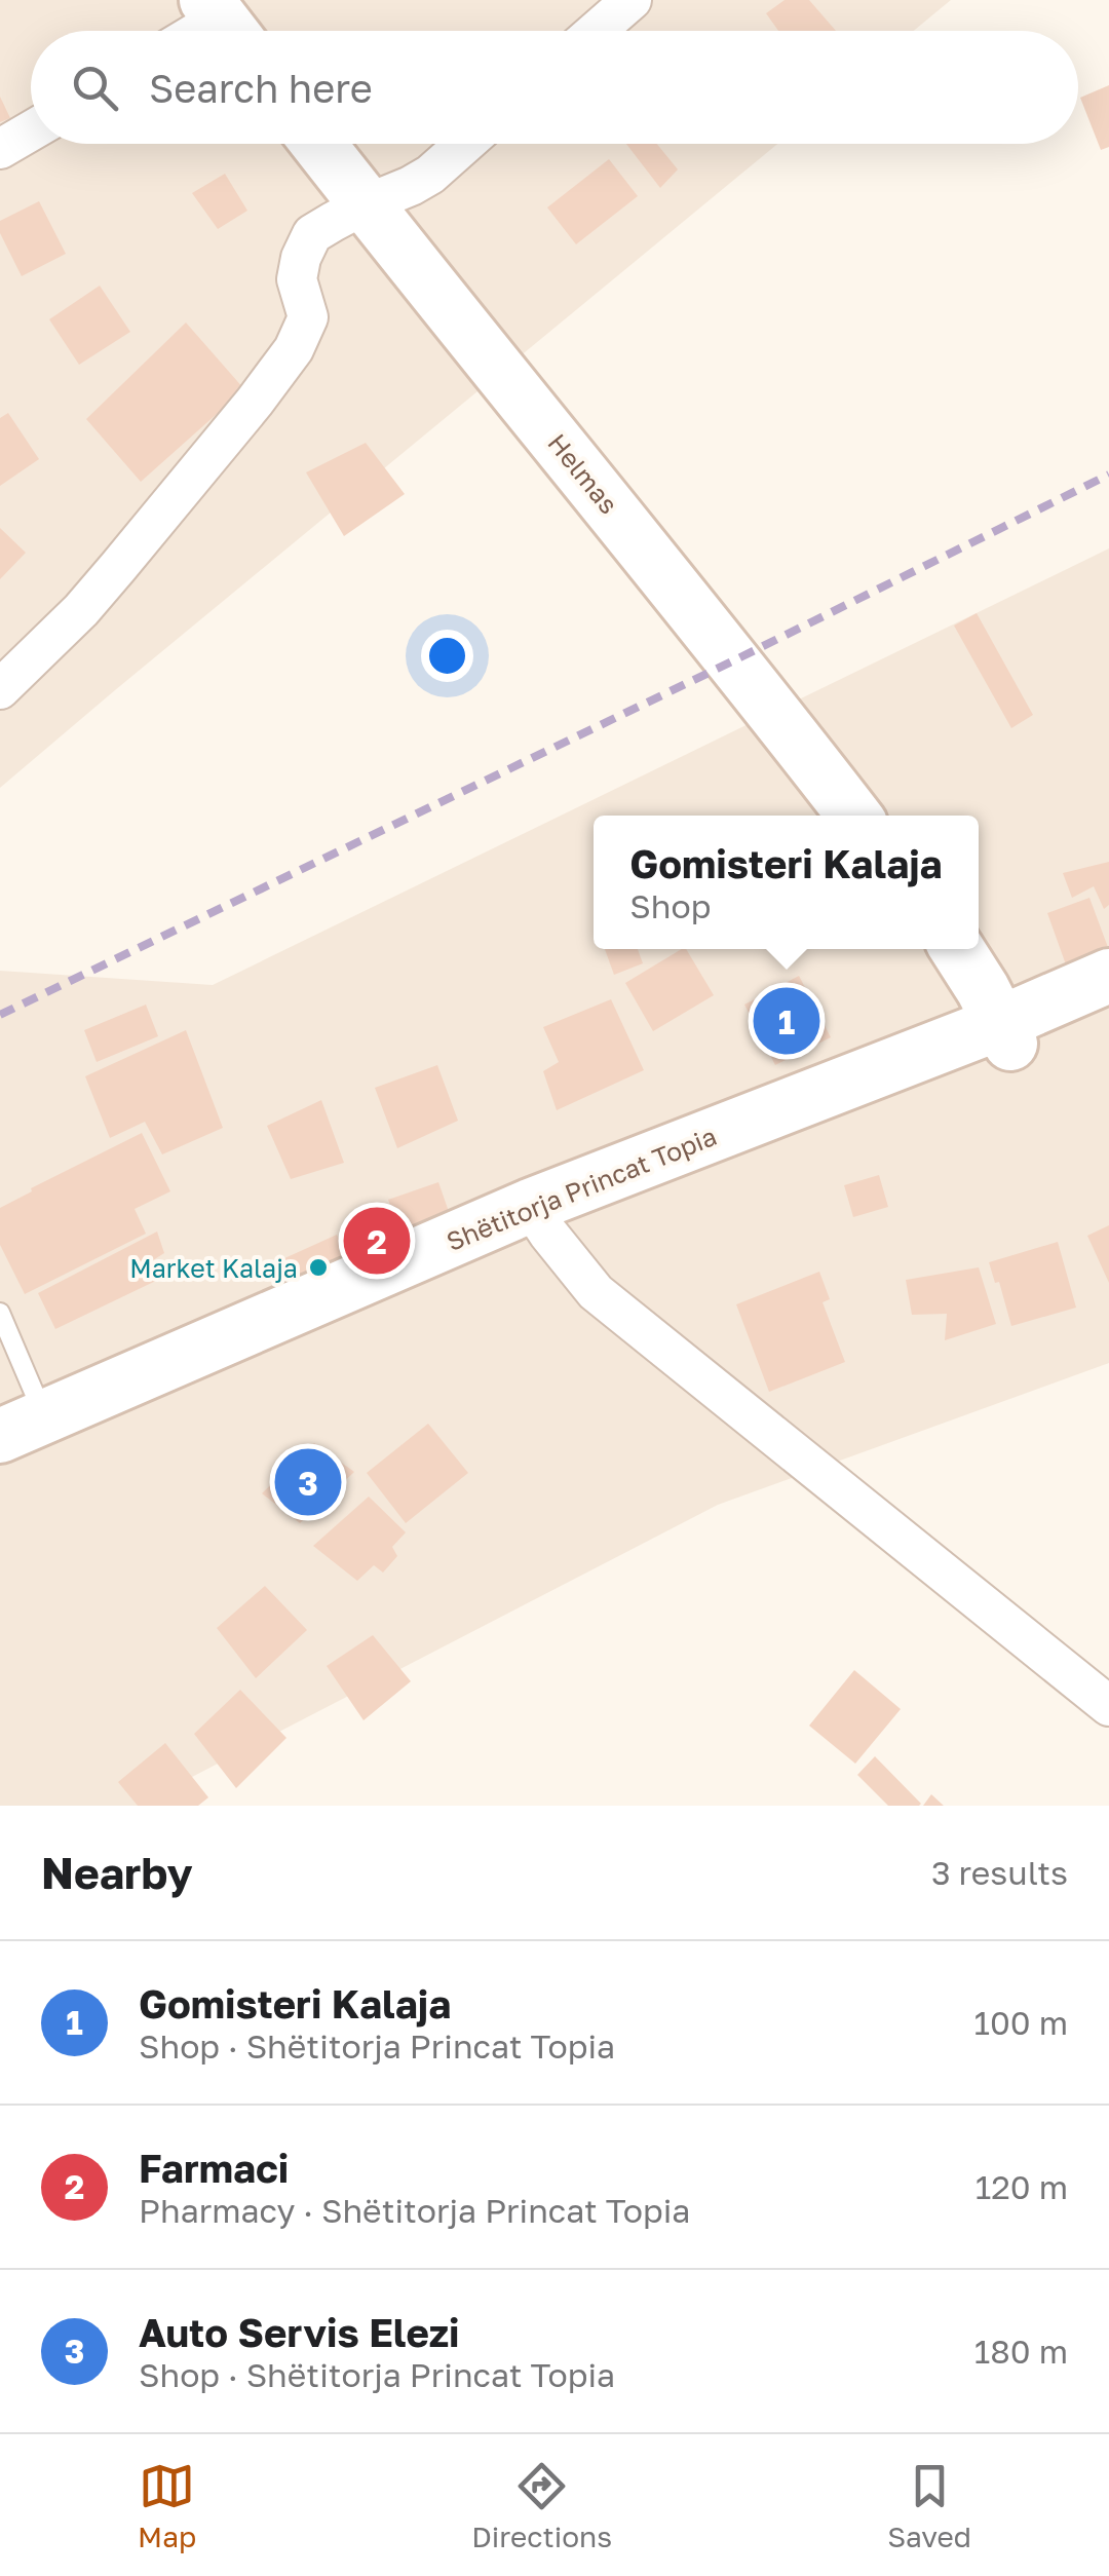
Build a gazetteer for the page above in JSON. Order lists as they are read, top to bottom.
{
  "streets": {
    "main road": ["Helmas", "Shëtitorja Princat Topia"]
  },
  "places": ["Market Kalaja"],
  "page": {
    "search": "Search here",
    "popup": ["Gomisteri Kalaja", "Shop"],
    "pins": ["1", "2", "3"],
    "heading": ["Nearby", "3 results"],
    "list": [
      {
        "mark": "1",
        "name": "Gomisteri Kalaja",
        "note": "Shop · Shëtitorja Princat Topia",
        "value": "100 m"
      },
      {
        "mark": "2",
        "name": "Farmaci",
        "note": "Pharmacy · Shëtitorja Princat Topia",
        "value": "120 m"
      },
      {
        "mark": "3",
        "name": "Auto Servis Elezi",
        "note": "Shop · Shëtitorja Princat Topia",
        "value": "180 m"
      }
    ],
    "nav": ["Map", "Directions", "Saved"]
  }
}
